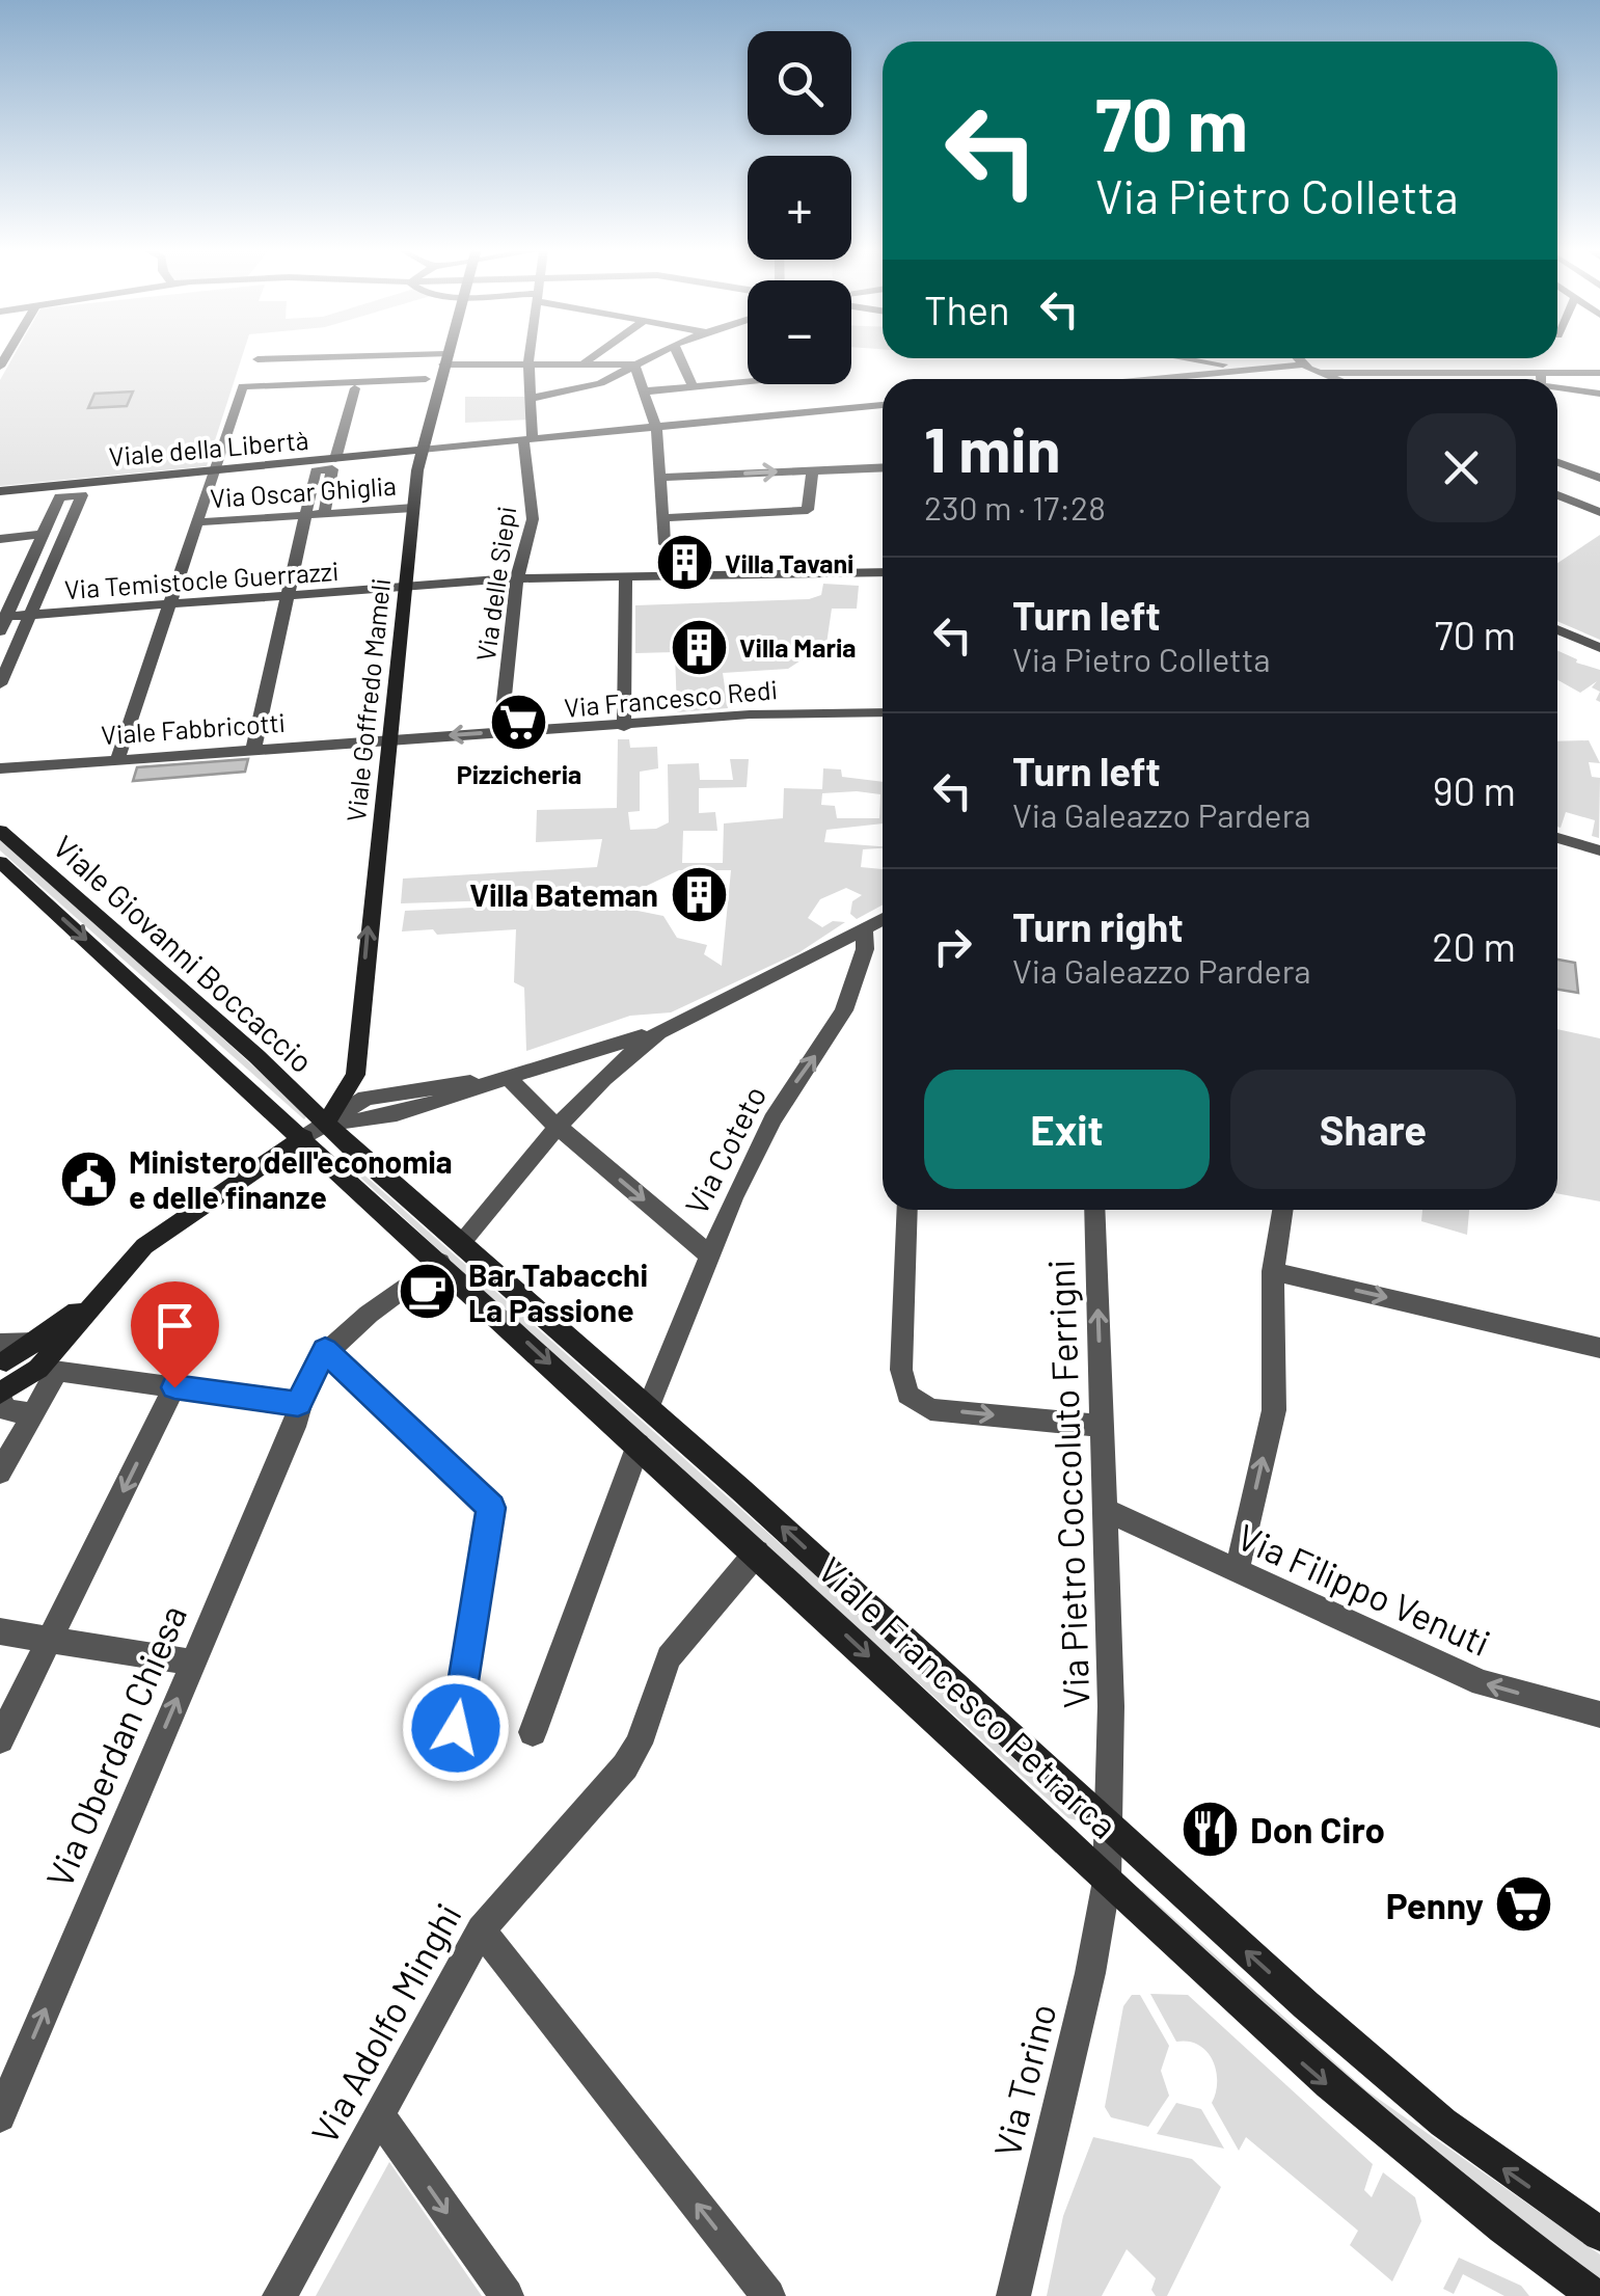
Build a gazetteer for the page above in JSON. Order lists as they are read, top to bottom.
{
  "streets": {
    "main road": [
      "Viale della Libertà",
      "Viale Goffredo Mameli",
      "Viale Giovanni Boccaccio",
      "Viale Francesco Petrarca"
    ],
    "street": [
      "Via Oscar Ghiglia",
      "Via Temistocle Guerrazzi",
      "Via delle Siepi",
      "Via Francesco Redi",
      "Viale Fabbricotti",
      "Via Coteto",
      "Via Pietro Coccoluto Ferrigni",
      "Via Filippo Venuti",
      "Via Oberdan Chiesa",
      "Via Adolfo Minghi",
      "Via Torino"
    ]
  },
  "crossings": [
    ["Viale della Libertà", "Viale Goffredo Mameli"],
    ["Via Oscar Ghiglia", "Viale Goffredo Mameli"],
    ["Via Temistocle Guerrazzi", "Via delle Siepi"],
    ["Via Temistocle Guerrazzi", "Viale Goffredo Mameli"],
    ["Via delle Siepi", "Via Francesco Redi"],
    ["Via Francesco Redi", "Viale Goffredo Mameli"],
    ["Via Francesco Redi", "Viale Fabbricotti"],
    ["Viale Goffredo Mameli", "Viale Fabbricotti"],
    ["Viale Goffredo Mameli", "Viale Giovanni Boccaccio"],
    ["Viale Goffredo Mameli", "Viale Francesco Petrarca"],
    ["Viale Giovanni Boccaccio", "Viale Francesco Petrarca"],
    ["Via Coteto", "Viale Francesco Petrarca"],
    ["Via Pietro Coccoluto Ferrigni", "Via Filippo Venuti"],
    ["Via Pietro Coccoluto Ferrigni", "Viale Francesco Petrarca"],
    ["Via Pietro Coccoluto Ferrigni", "Via Torino"],
    ["Viale Francesco Petrarca", "Via Adolfo Minghi"],
    ["Viale Francesco Petrarca", "Via Torino"]
  ],
  "one_way": ["Viale Goffredo Mameli", "Via Filippo Venuti", "Via Oberdan Chiesa"],
  "places": {
    "building": ["Villa Tavani", "Villa Maria", "Villa Bateman"],
    "supermarket": ["Pizzicheria", "Penny"],
    "public building": ["Ministero dell'economia e delle finanze"],
    "cafe": ["Bar Tabacchi La Passione"],
    "restaurant": ["Don Ciro"]
  },
  "page": {
    "map_buttons": ["+", "−"],
    "turn": ["70 m", "Via Pietro Colletta"],
    "then": "Then",
    "heading": ["1 min", "230 m · 17:28"],
    "list": [
      {
        "name": "Turn left",
        "note": "Via Pietro Colletta",
        "value": "70 m"
      },
      {
        "name": "Turn left",
        "note": "Via Galeazzo Pardera",
        "value": "90 m"
      },
      {
        "name": "Turn right",
        "note": "Via Galeazzo Pardera",
        "value": "20 m"
      }
    ],
    "buttons": ["Exit", "Share"]
  }
}
